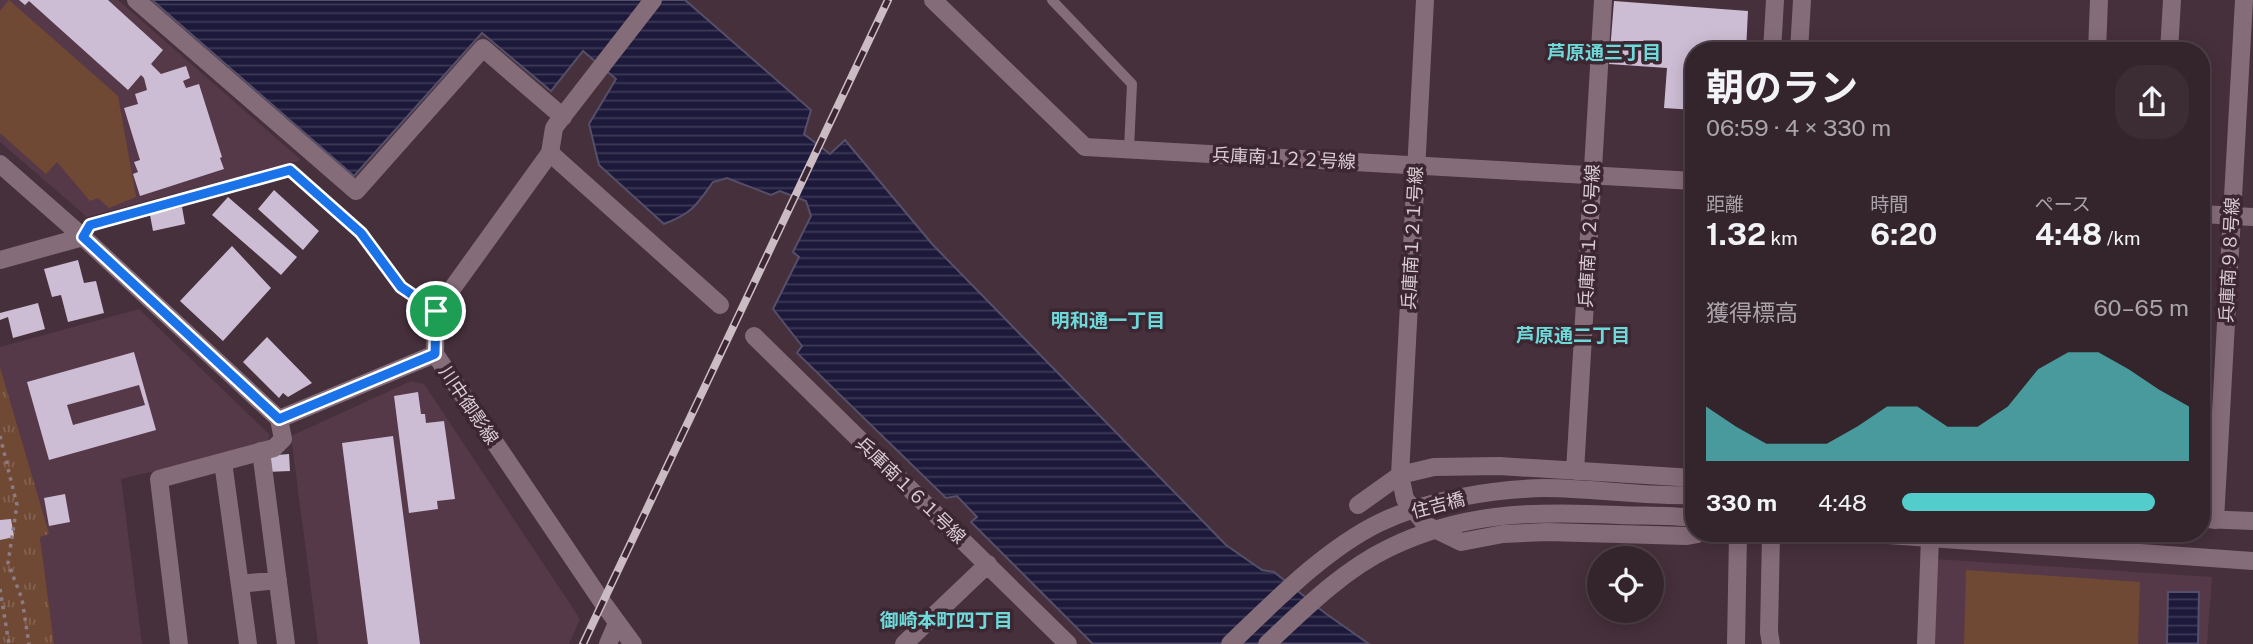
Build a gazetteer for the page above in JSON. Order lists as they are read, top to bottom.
{
  "streets": {
    "street": [
      "兵庫南１２２号線",
      "兵庫南１２０号線",
      "兵庫南１２１号線",
      "兵庫南９８号線",
      "川中御影線",
      "兵庫南１６１号線",
      "住吉橋"
    ]
  },
  "crossings": [
    ["兵庫南１２２号線", "兵庫南１２０号線"],
    ["兵庫南１２２号線", "兵庫南１２１号線"]
  ],
  "districts": [
    "芦原通三丁目",
    "明和通一丁目",
    "芦原通二丁目",
    "御崎本町四丁目"
  ],
  "page": {
    "heading": ["朝のラン", "06:59 · 4 × 330 m"],
    "stats": [
      ["距離", "1.32 km"],
      ["時間", "6:20"],
      ["ペース", "4:48 /km"]
    ],
    "chart": ["獲得標高", "60–65 m"],
    "list": [
      {
        "name": "330 m",
        "note": "4:48"
      }
    ]
  }
}
